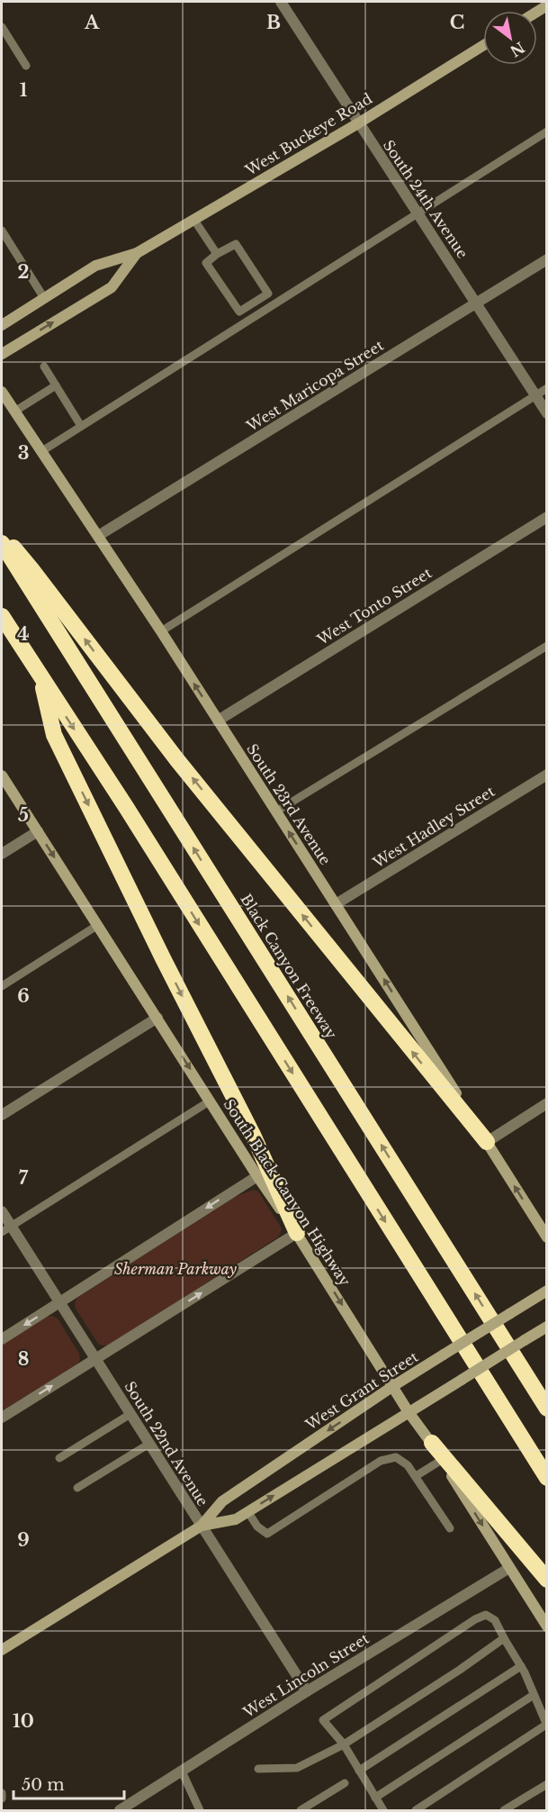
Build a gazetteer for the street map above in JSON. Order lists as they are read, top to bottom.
{
  "streets": {
    "highway": ["Black Canyon Freeway"],
    "main road": [
      "West Buckeye Road",
      "South 23rd Avenue",
      "South Black Canyon Highway",
      "West Grant Street"
    ],
    "street": [
      "South 24th Avenue",
      "West Maricopa Street",
      "West Tonto Street",
      "West Hadley Street",
      "South 22nd Avenue",
      "West Lincoln Street"
    ]
  },
  "crossings": [
    ["West Buckeye Road", "South 24th Avenue"],
    ["South 24th Avenue", "West Maricopa Street"],
    ["West Maricopa Street", "South 23rd Avenue"],
    ["West Tonto Street", "South 23rd Avenue"],
    ["South 23rd Avenue", "West Hadley Street"],
    ["South Black Canyon Highway", "West Grant Street"],
    ["South Black Canyon Highway", "West Lincoln Street"],
    ["West Grant Street", "South 22nd Avenue"],
    ["South 22nd Avenue", "West Lincoln Street"]
  ],
  "one_way": ["South 23rd Avenue", "South Black Canyon Highway"],
  "parks": ["Sherman Parkway"],
  "scale_bar": "50 m",
  "north": "bottom right",
  "grid": {
    "columns": ["A", "B", "C"],
    "rows": [
      "1",
      "2",
      "3",
      "4",
      "5",
      "6",
      "7",
      "8",
      "9",
      "10"
    ]
  }
}
